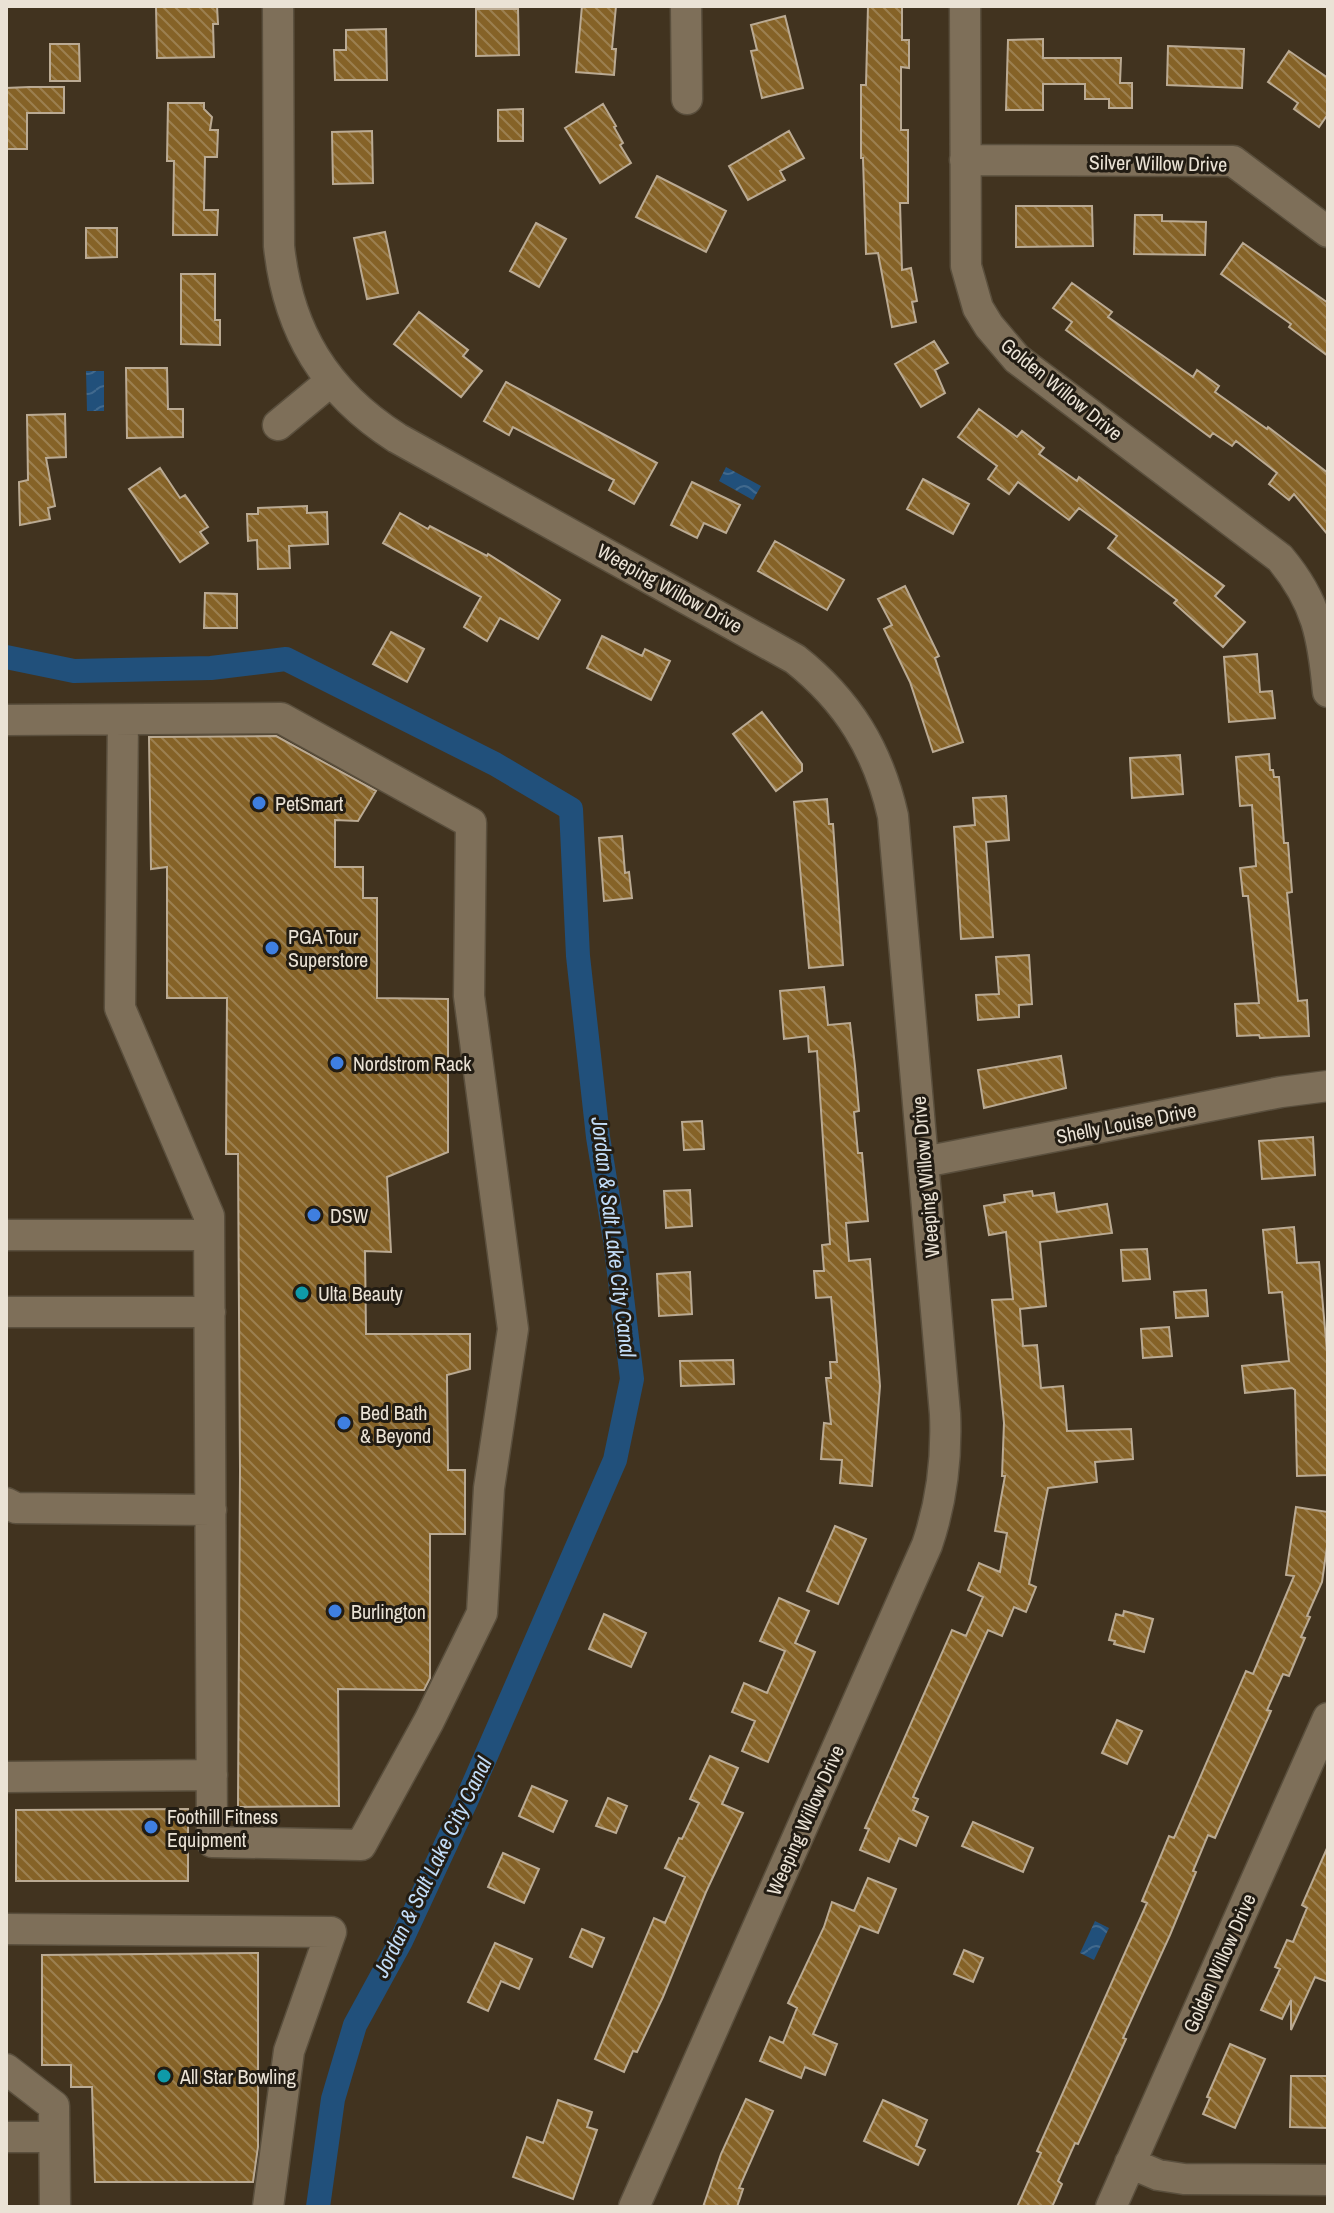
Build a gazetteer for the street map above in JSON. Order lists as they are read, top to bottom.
{
  "streets": {
    "street": [
      "Silver Willow Drive",
      "Golden Willow Drive",
      "Weeping Willow Drive",
      "Shelly Louise Drive"
    ]
  },
  "crossings": [
    ["Silver Willow Drive", "Golden Willow Drive"],
    ["Weeping Willow Drive", "Shelly Louise Drive"]
  ],
  "water": ["Jordan & Salt Lake City Canal"],
  "places": [
    "PetSmart",
    "PGA Tour Superstore",
    "Nordstrom Rack",
    "DSW",
    "Ulta Beauty",
    "Bed Bath & Beyond",
    "Burlington",
    "Foothill Fitness Equipment",
    "All Star Bowling"
  ]
}
